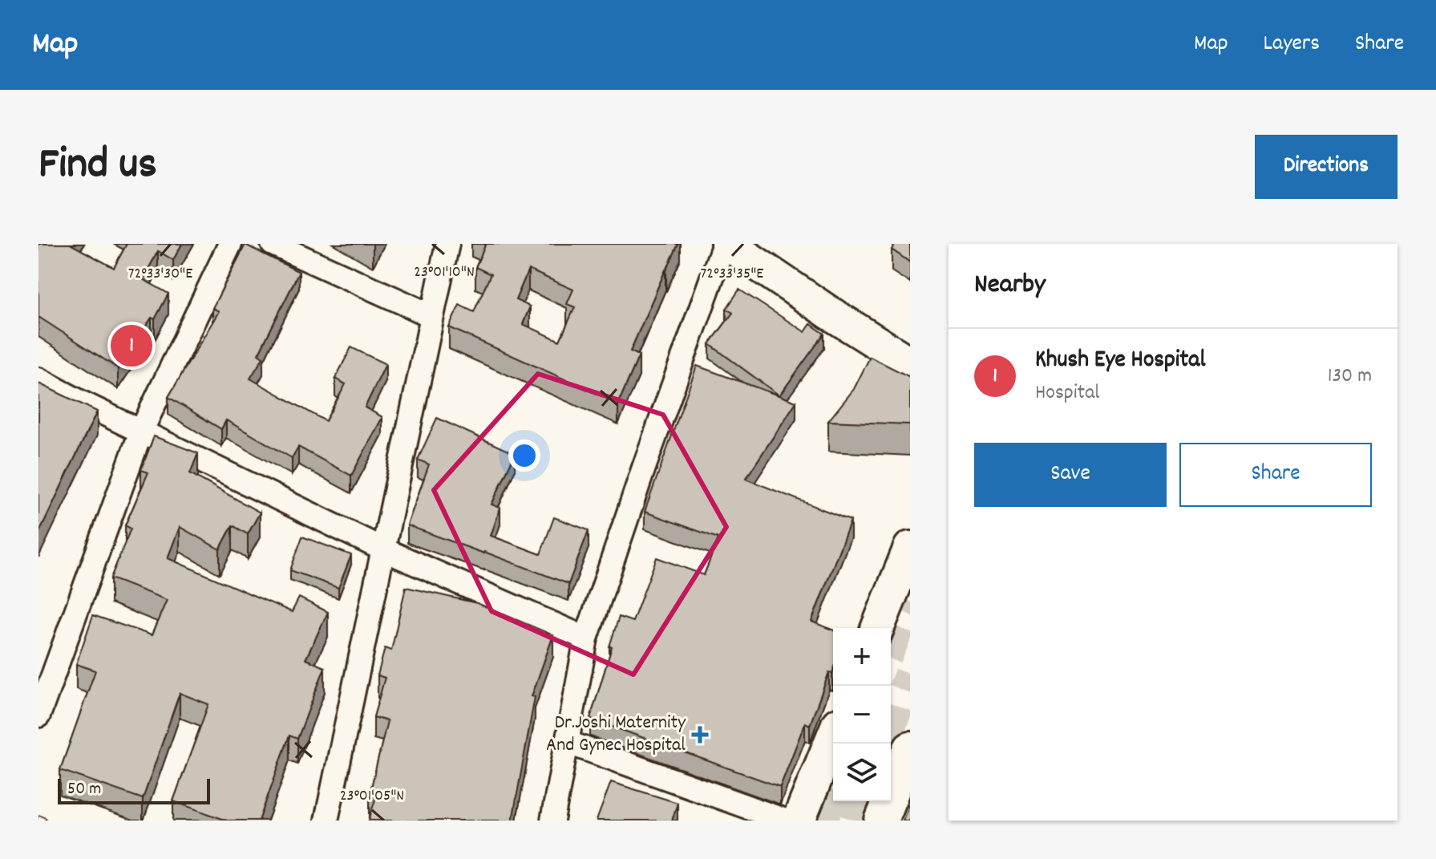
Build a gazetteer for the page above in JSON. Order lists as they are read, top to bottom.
{
  "places": {
    "health": ["Dr.Joshi Maternity And Gynec Hospital"]
  },
  "scale_bar": "50 m",
  "page": {
    "header": "Map",
    "nav": ["Map", "Layers", "Share"],
    "title": "Find us",
    "buttons": [
      "Directions",
      ["Save", "Share"]
    ],
    "heading": "Nearby",
    "pins": "1",
    "list": [
      {
        "mark": "1",
        "name": "Khush Eye Hospital",
        "note": "Hospital",
        "value": "130 m"
      }
    ],
    "map_buttons": ["+", "−"],
    "scale": "50 m"
  },
  "coordinates": [
    "23°01'10\"N",
    "72°33'30\"E",
    "72°33'35\"E",
    "23°01'05\"N"
  ]
}
